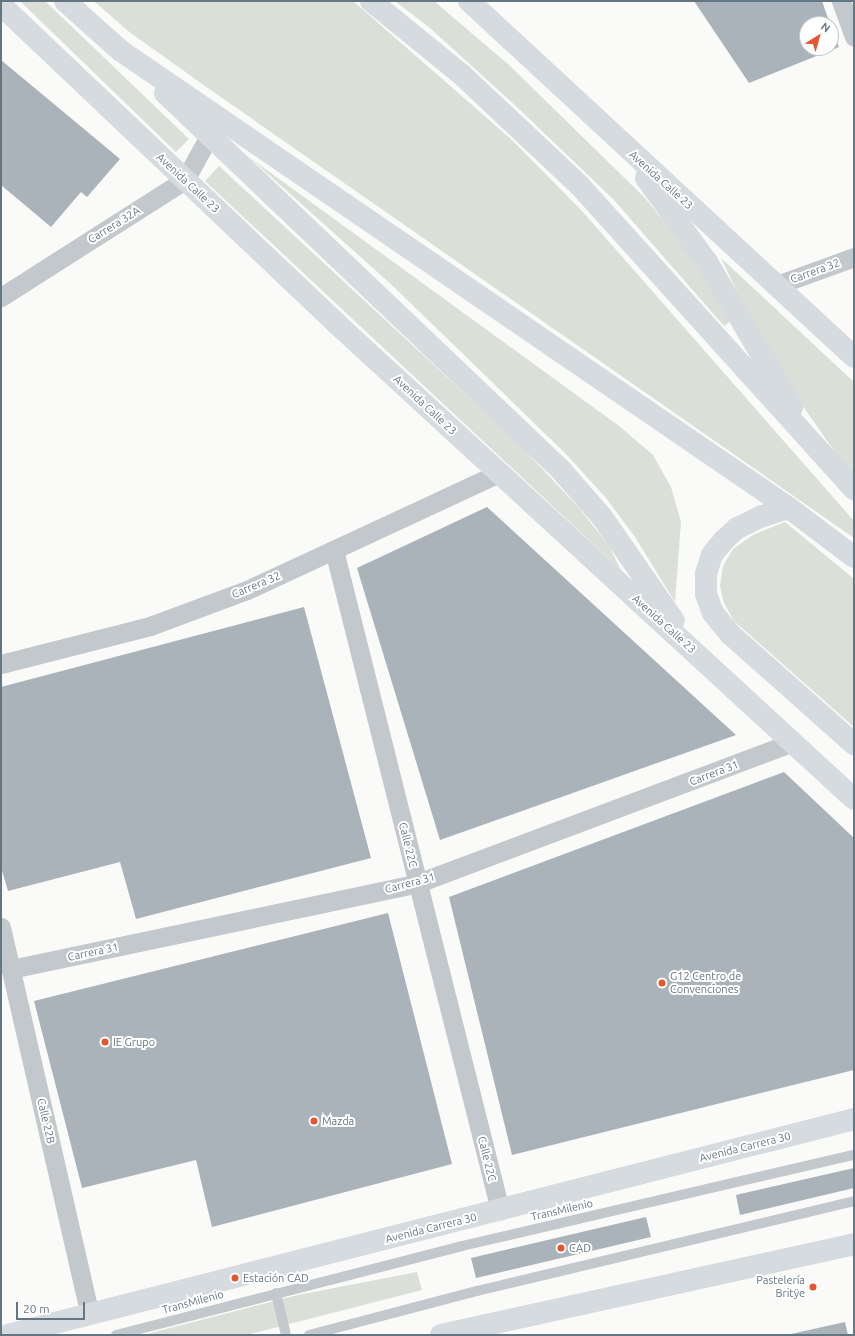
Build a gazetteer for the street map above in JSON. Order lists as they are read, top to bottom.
{
  "streets": {
    "highway": ["Avenida Calle 23", "Avenida Carrera 30"],
    "street": [
      "Carrera 32A",
      "Carrera 32",
      "Carrera 31",
      "Calle 22C",
      "Calle 22B"
    ],
    "lane": ["TransMilenio"]
  },
  "crossings": [
    ["Avenida Calle 23", "Carrera 32A"],
    ["Avenida Calle 23", "Carrera 32"],
    ["Avenida Calle 23", "Carrera 31"],
    ["Carrera 32", "Calle 22C"],
    ["Carrera 31", "Calle 22C"],
    ["Carrera 31", "Calle 22B"],
    ["Calle 22C", "Avenida Carrera 30"],
    ["Calle 22B", "Avenida Carrera 30"]
  ],
  "places": [
    "G12 Centro de Convenciones",
    "IE Grupo",
    "Mazda",
    "CAD",
    "Estación CAD",
    "Pastelería Britÿe"
  ],
  "scale_bar": "20 m",
  "north": "top right"
}
